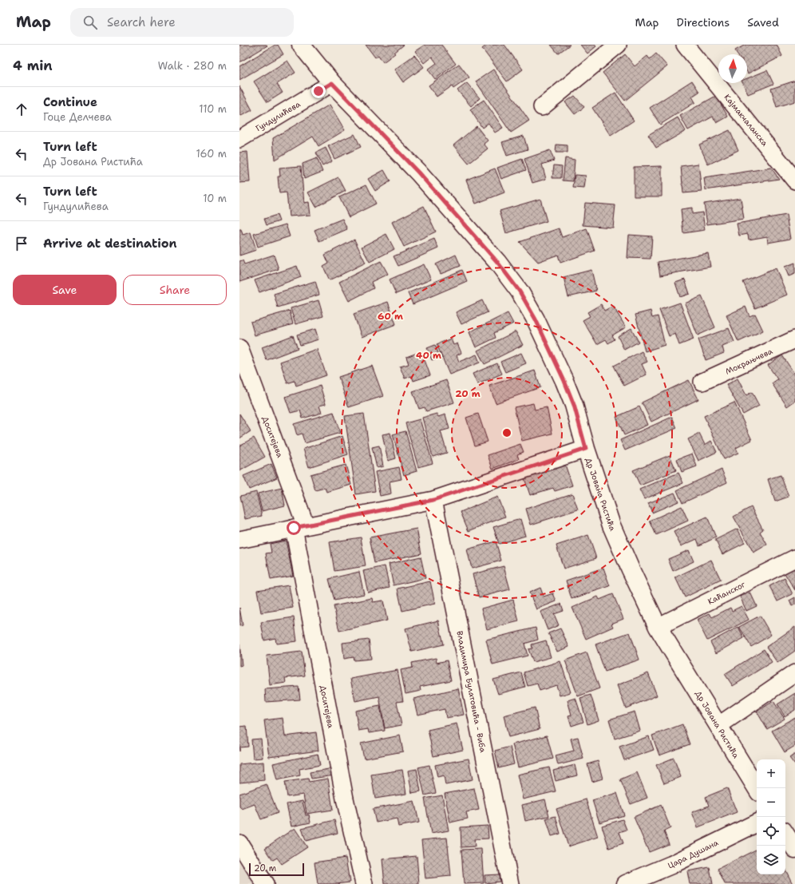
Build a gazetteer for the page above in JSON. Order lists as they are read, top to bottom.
{
  "streets": {
    "street": [
      "Гундулићева",
      "Кајмакчаланска",
      "Мокрањчева",
      "Доситејева",
      "Др Јована Ристића",
      "Каћанског",
      "Владимира Булатовића - Виба",
      "Цара Душана"
    ]
  },
  "crossings": [
    ["Гундулићева", "Др Јована Ристића"],
    ["Др Јована Ристића", "Каћанског"]
  ],
  "scale_bar": "20 m",
  "north": "top",
  "page": {
    "header": "Map",
    "search": "Search here",
    "nav": ["Map", "Directions", "Saved"],
    "heading": ["4 min", "Walk · 280 m"],
    "list": [
      ["Continue", "Гоце Делчева", "110 m"],
      ["Turn left", "Др Јована Ристића", "160 m"],
      ["Turn left", "Гундулићева", "10 m"],
      "Arrive at destination"
    ],
    "buttons": ["Save", "Share"],
    "map_buttons": ["+", "−"],
    "scale": "20 m"
  },
  "rings": ["60 m", "40 m", "20 m"]
}
